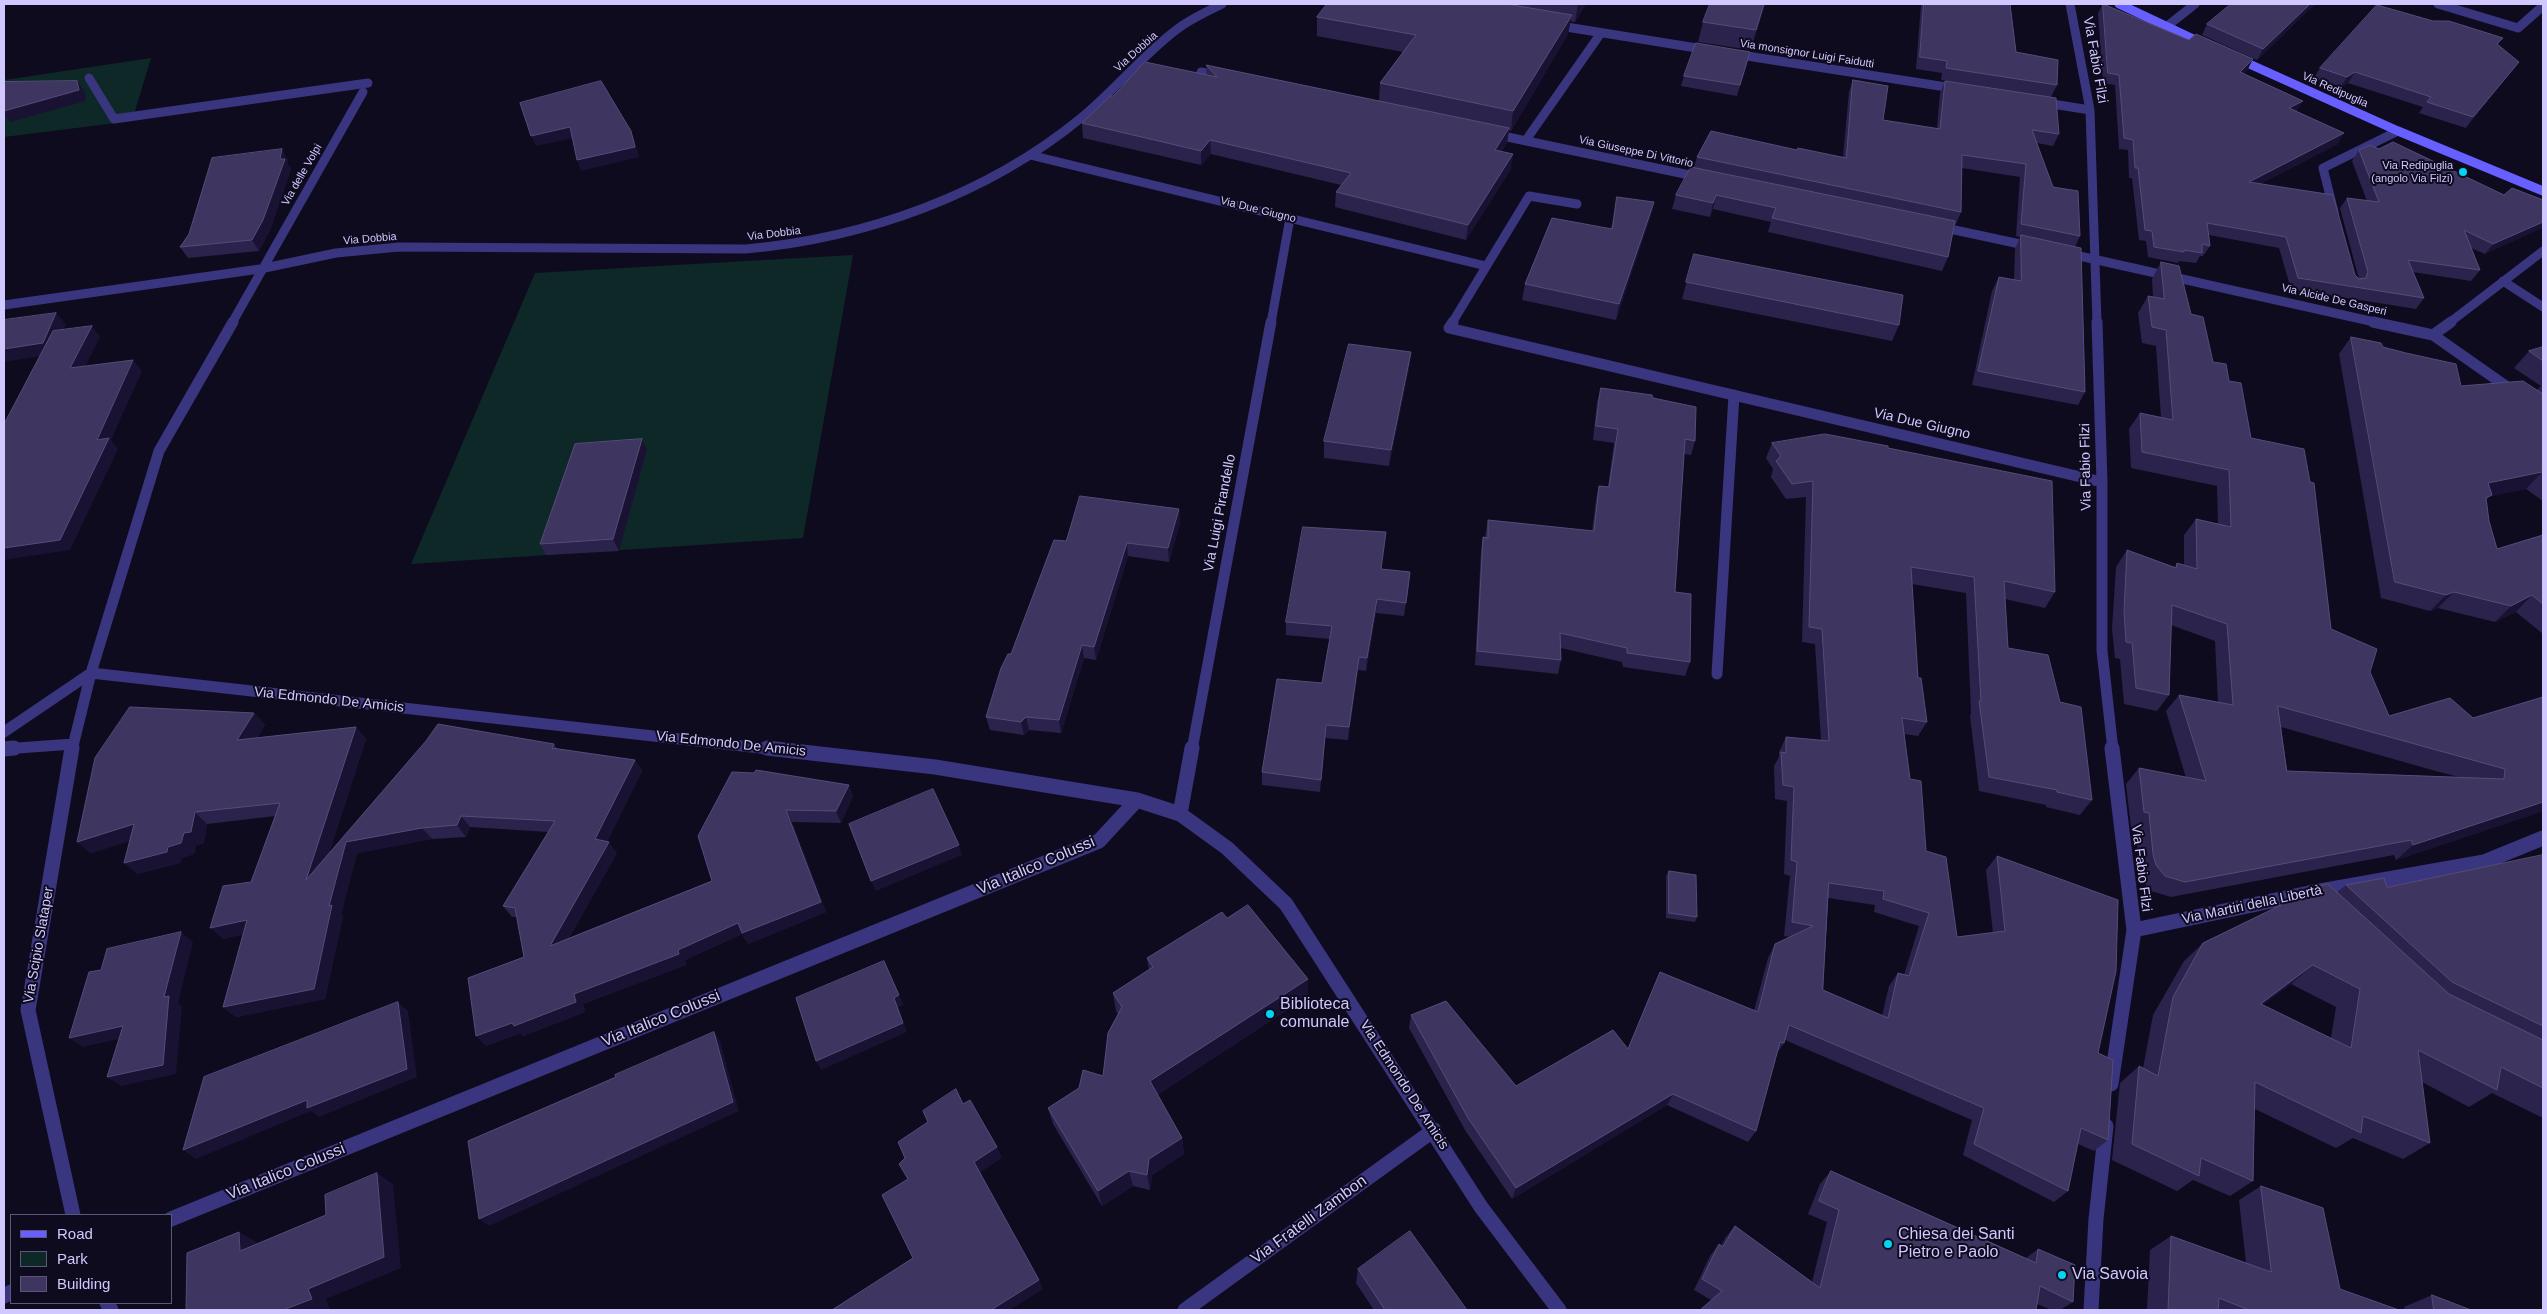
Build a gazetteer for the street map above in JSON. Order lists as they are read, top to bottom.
{
  "streets": {
    "street": [
      "Via Dobbia",
      "Via monsignor Luigi Faidutti",
      "Via Fabio Filzi",
      "Via Redipuglia",
      "Via Giuseppe Di Vittorio",
      "Via delle Volpi",
      "Via Due Giugno",
      "Via Alcide De Gasperi",
      "Via Luigi Pirandello",
      "Via Edmondo De Amicis",
      "Via Italico Colussi",
      "Via Martiri della Libertà",
      "Via Scipio Slataper",
      "Via Fratelli Zambon"
    ]
  },
  "crossings": [
    ["Via Dobbia", "Via delle Volpi"],
    ["Via Dobbia", "Via Due Giugno"],
    ["Via Fabio Filzi", "Via Due Giugno"],
    ["Via Fabio Filzi", "Via Alcide De Gasperi"],
    ["Via Fabio Filzi", "Via Martiri della Libertà"],
    ["Via Due Giugno", "Via Luigi Pirandello"],
    ["Via Luigi Pirandello", "Via Edmondo De Amicis"],
    ["Via Edmondo De Amicis", "Via Italico Colussi"],
    ["Via Edmondo De Amicis", "Via Scipio Slataper"],
    ["Via Edmondo De Amicis", "Via Fratelli Zambon"]
  ],
  "places": [
    "Via Redipuglia (angolo Via Filzi)",
    "Biblioteca comunale",
    "Chiesa dei Santi Pietro e Paolo",
    "Via Savoia"
  ],
  "legend": ["Road", "Park", "Building"]
}
